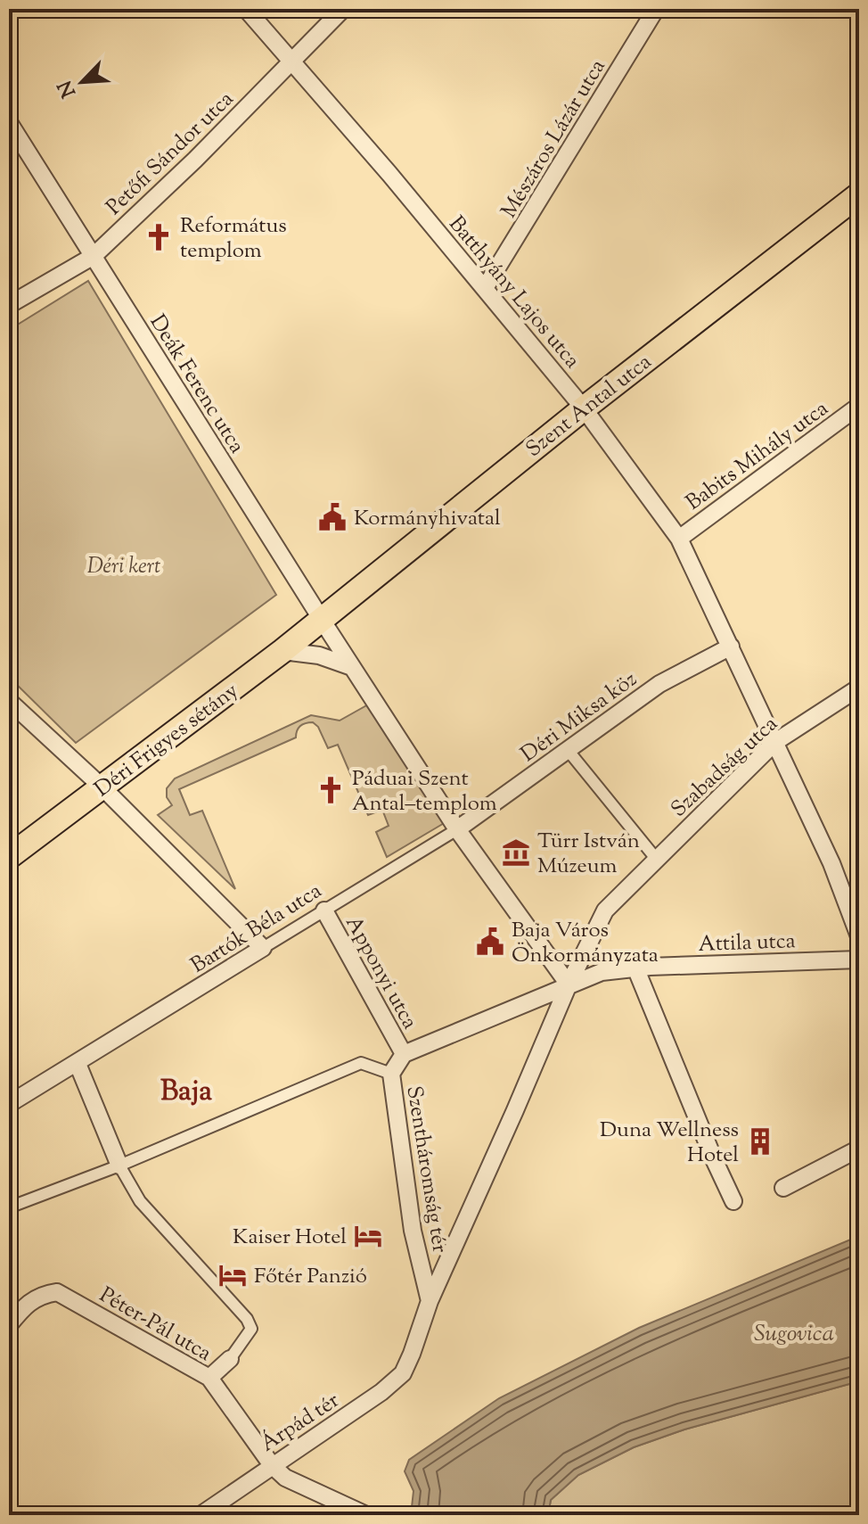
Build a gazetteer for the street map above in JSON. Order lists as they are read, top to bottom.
{
  "streets": {
    "main road": ["Szent Antal utca", "Déri Frigyes sétány"],
    "street": [
      "Mészáros Lázár utca",
      "Petőfi Sándor utca",
      "Batthyány Lajos utca",
      "Deák Ferenc utca",
      "Babits Mihály utca",
      "Déri Miksa köz",
      "Szabadság utca",
      "Bartók Béla utca",
      "Attila utca",
      "Apponyi utca",
      "Szentháromság tér",
      "Péter-Pál utca",
      "Árpád tér"
    ]
  },
  "crossings": [
    ["Mészáros Lázár utca", "Batthyány Lajos utca"],
    ["Petőfi Sándor utca", "Batthyány Lajos utca"],
    ["Petőfi Sándor utca", "Deák Ferenc utca"],
    ["Batthyány Lajos utca", "Szent Antal utca"],
    ["Batthyány Lajos utca", "Babits Mihály utca"],
    ["Batthyány Lajos utca", "Déri Miksa köz"],
    ["Batthyány Lajos utca", "Szabadság utca"],
    ["Deák Ferenc utca", "Szent Antal utca"],
    ["Deák Ferenc utca", "Déri Miksa köz"],
    ["Deák Ferenc utca", "Déri Frigyes sétány"],
    ["Deák Ferenc utca", "Bartók Béla utca"],
    ["Deák Ferenc utca", "Szentháromság tér"],
    ["Szent Antal utca", "Déri Frigyes sétány"],
    ["Déri Miksa köz", "Bartók Béla utca"],
    ["Szabadság utca", "Szentháromság tér"],
    ["Bartók Béla utca", "Apponyi utca"],
    ["Apponyi utca", "Szentháromság tér"],
    ["Szentháromság tér", "Árpád tér"],
    ["Péter-Pál utca", "Árpád tér"]
  ],
  "districts": ["Baja"],
  "water": ["Sugovica"],
  "parks": ["Déri kert"],
  "places": {
    "church": ["Református templom", "Páduai Szent Antal–templom"],
    "public building": ["Kormányhivatal", "Baja Város Önkormányzata"],
    "museum": ["Türr István Múzeum"],
    "building": ["Duna Wellness Hotel"],
    "hotel": ["Kaiser Hotel", "Főtér Panzió"]
  },
  "north": "bottom left"
}
